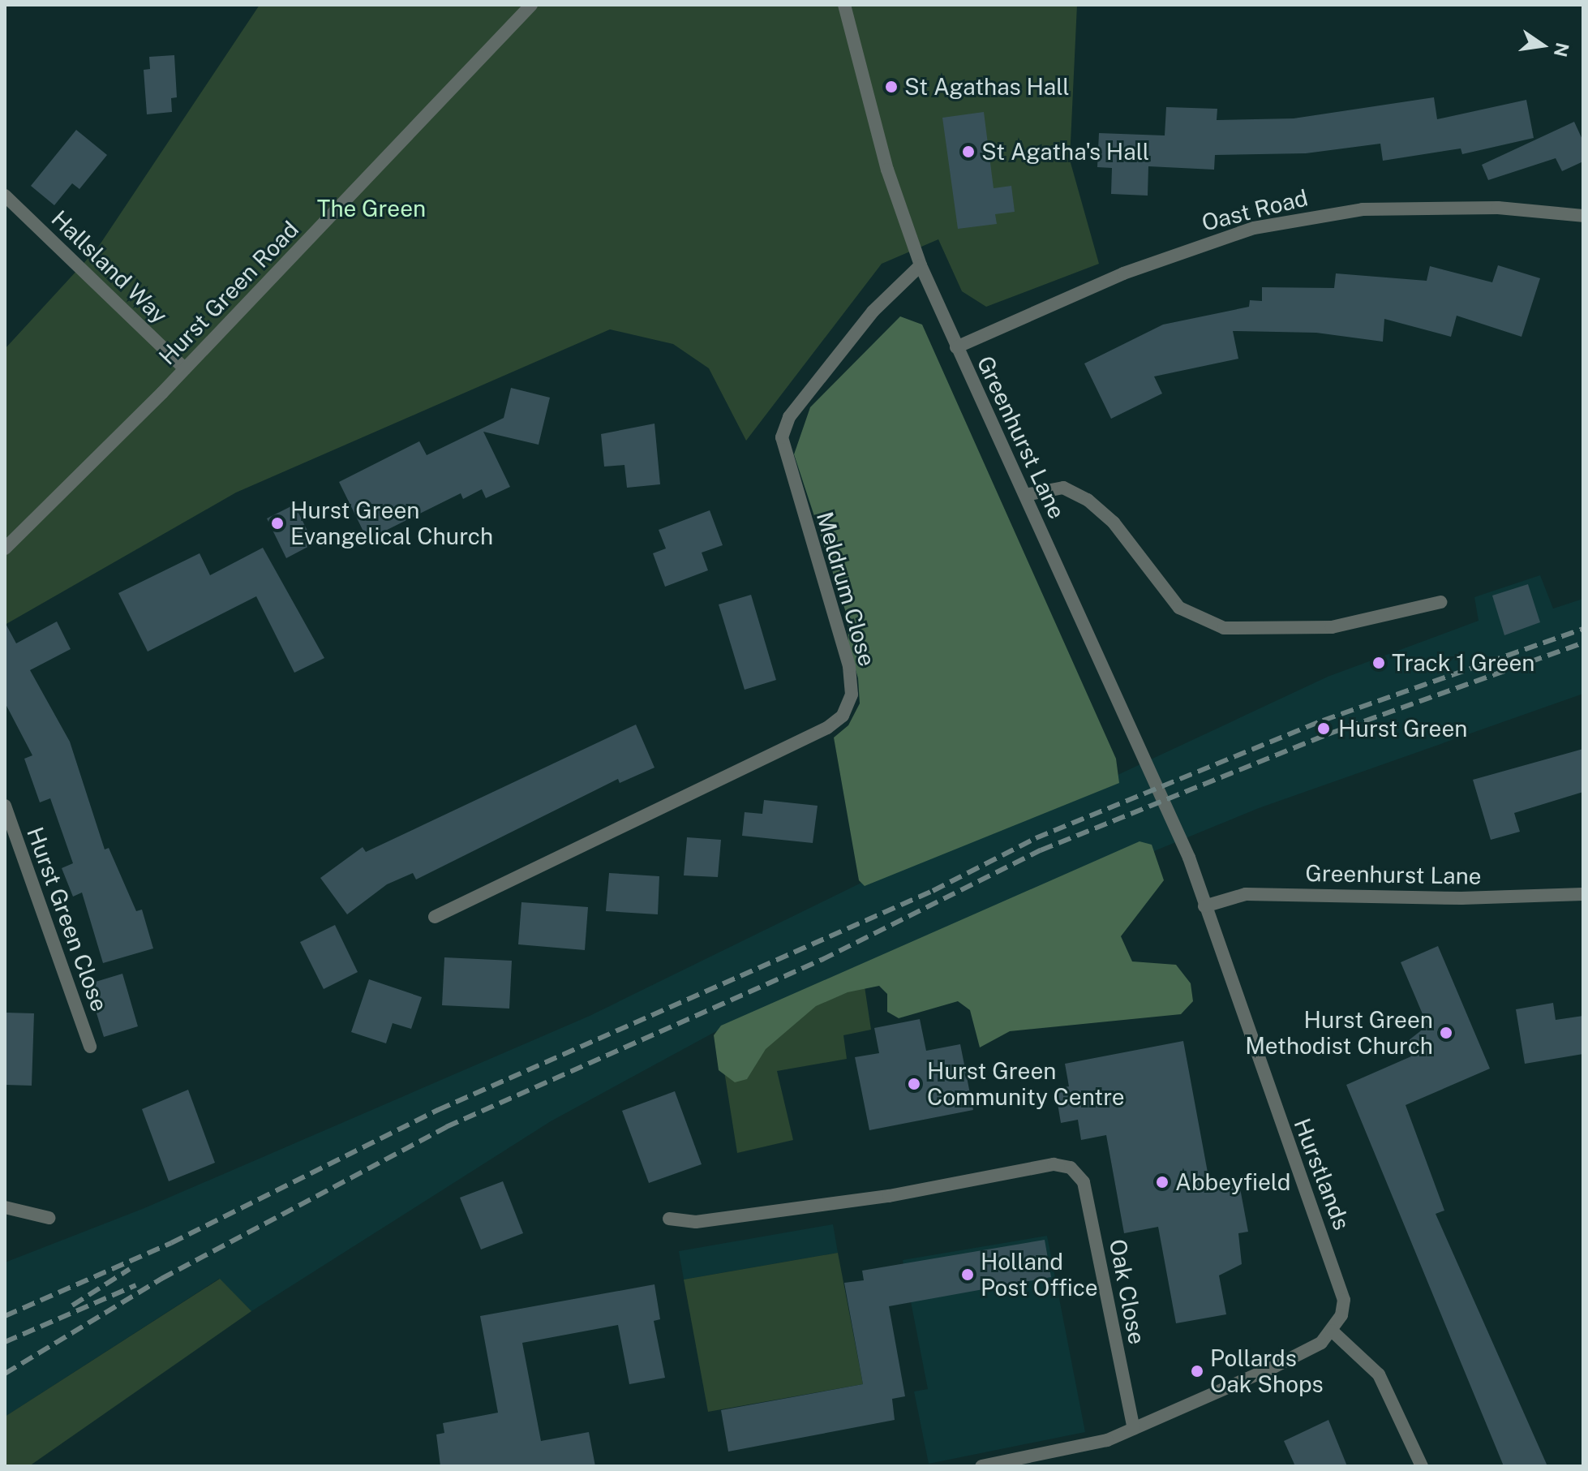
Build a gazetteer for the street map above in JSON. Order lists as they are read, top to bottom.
{
  "streets": {
    "street": [
      "Oast Road",
      "Hallsland Way",
      "Hurst Green Road",
      "Greenhurst Lane",
      "Meldrum Close",
      "Hurst Green Close",
      "Hurstlands",
      "Oak Close"
    ]
  },
  "crossings": [
    ["Oast Road", "Greenhurst Lane"],
    ["Hallsland Way", "Hurst Green Road"],
    ["Greenhurst Lane", "Meldrum Close"],
    ["Greenhurst Lane", "Hurstlands"]
  ],
  "parks": ["The Green"],
  "places": [
    "St Agathas Hall",
    "St Agatha's Hall",
    "Hurst Green Evangelical Church",
    "Track 1 Green",
    "Hurst Green",
    "Hurst Green Methodist Church",
    "Hurst Green Community Centre",
    "Abbeyfield",
    "Holland Post Office",
    "Pollards Oak Shops"
  ],
  "north": "right"
}
